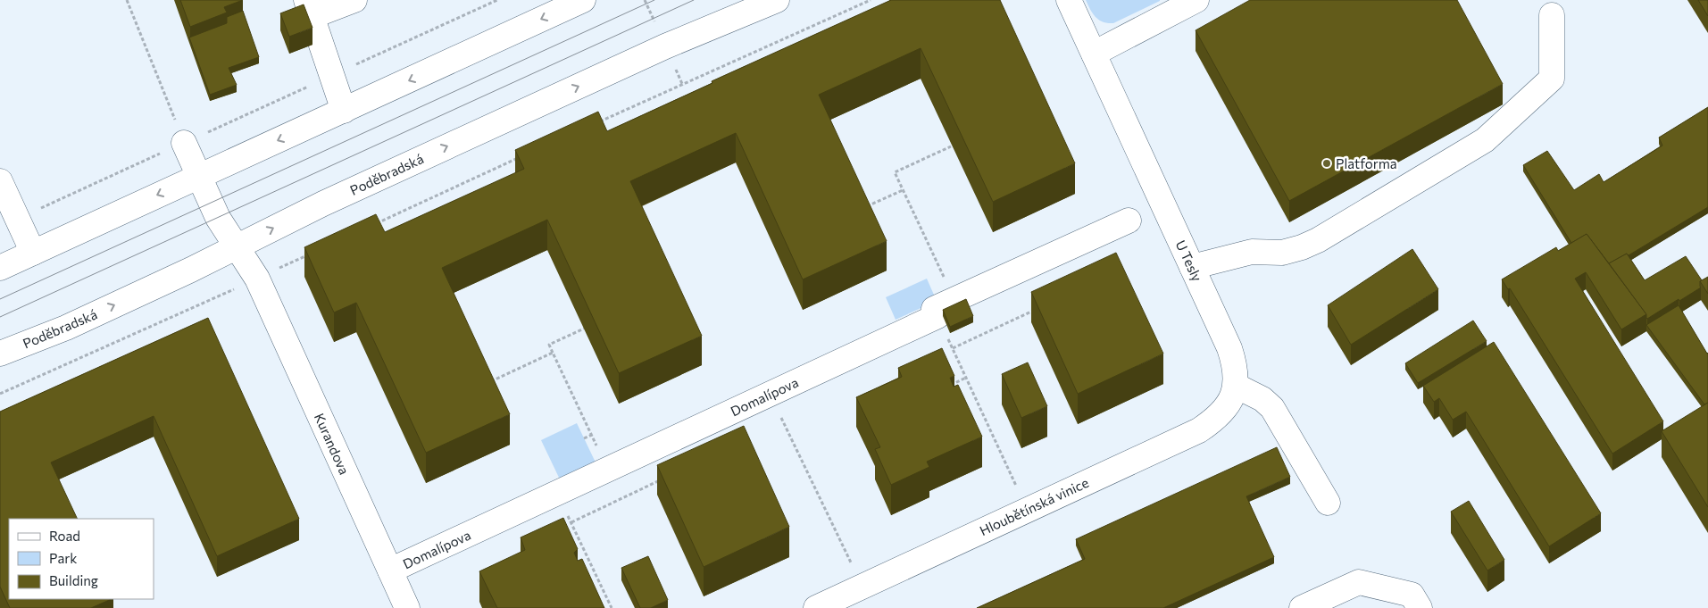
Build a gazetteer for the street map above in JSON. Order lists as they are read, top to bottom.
{
  "streets": {
    "street": [
      "Poděbradská",
      "U Tesly",
      "Domalípova",
      "Kurandova",
      "Hloubětínská vinice"
    ]
  },
  "crossings": [
    ["Poděbradská", "Kurandova"],
    ["U Tesly", "Hloubětínská vinice"],
    ["Domalípova", "Kurandova"]
  ],
  "places": ["Platforma"],
  "legend": ["Road", "Park", "Building"]
}
